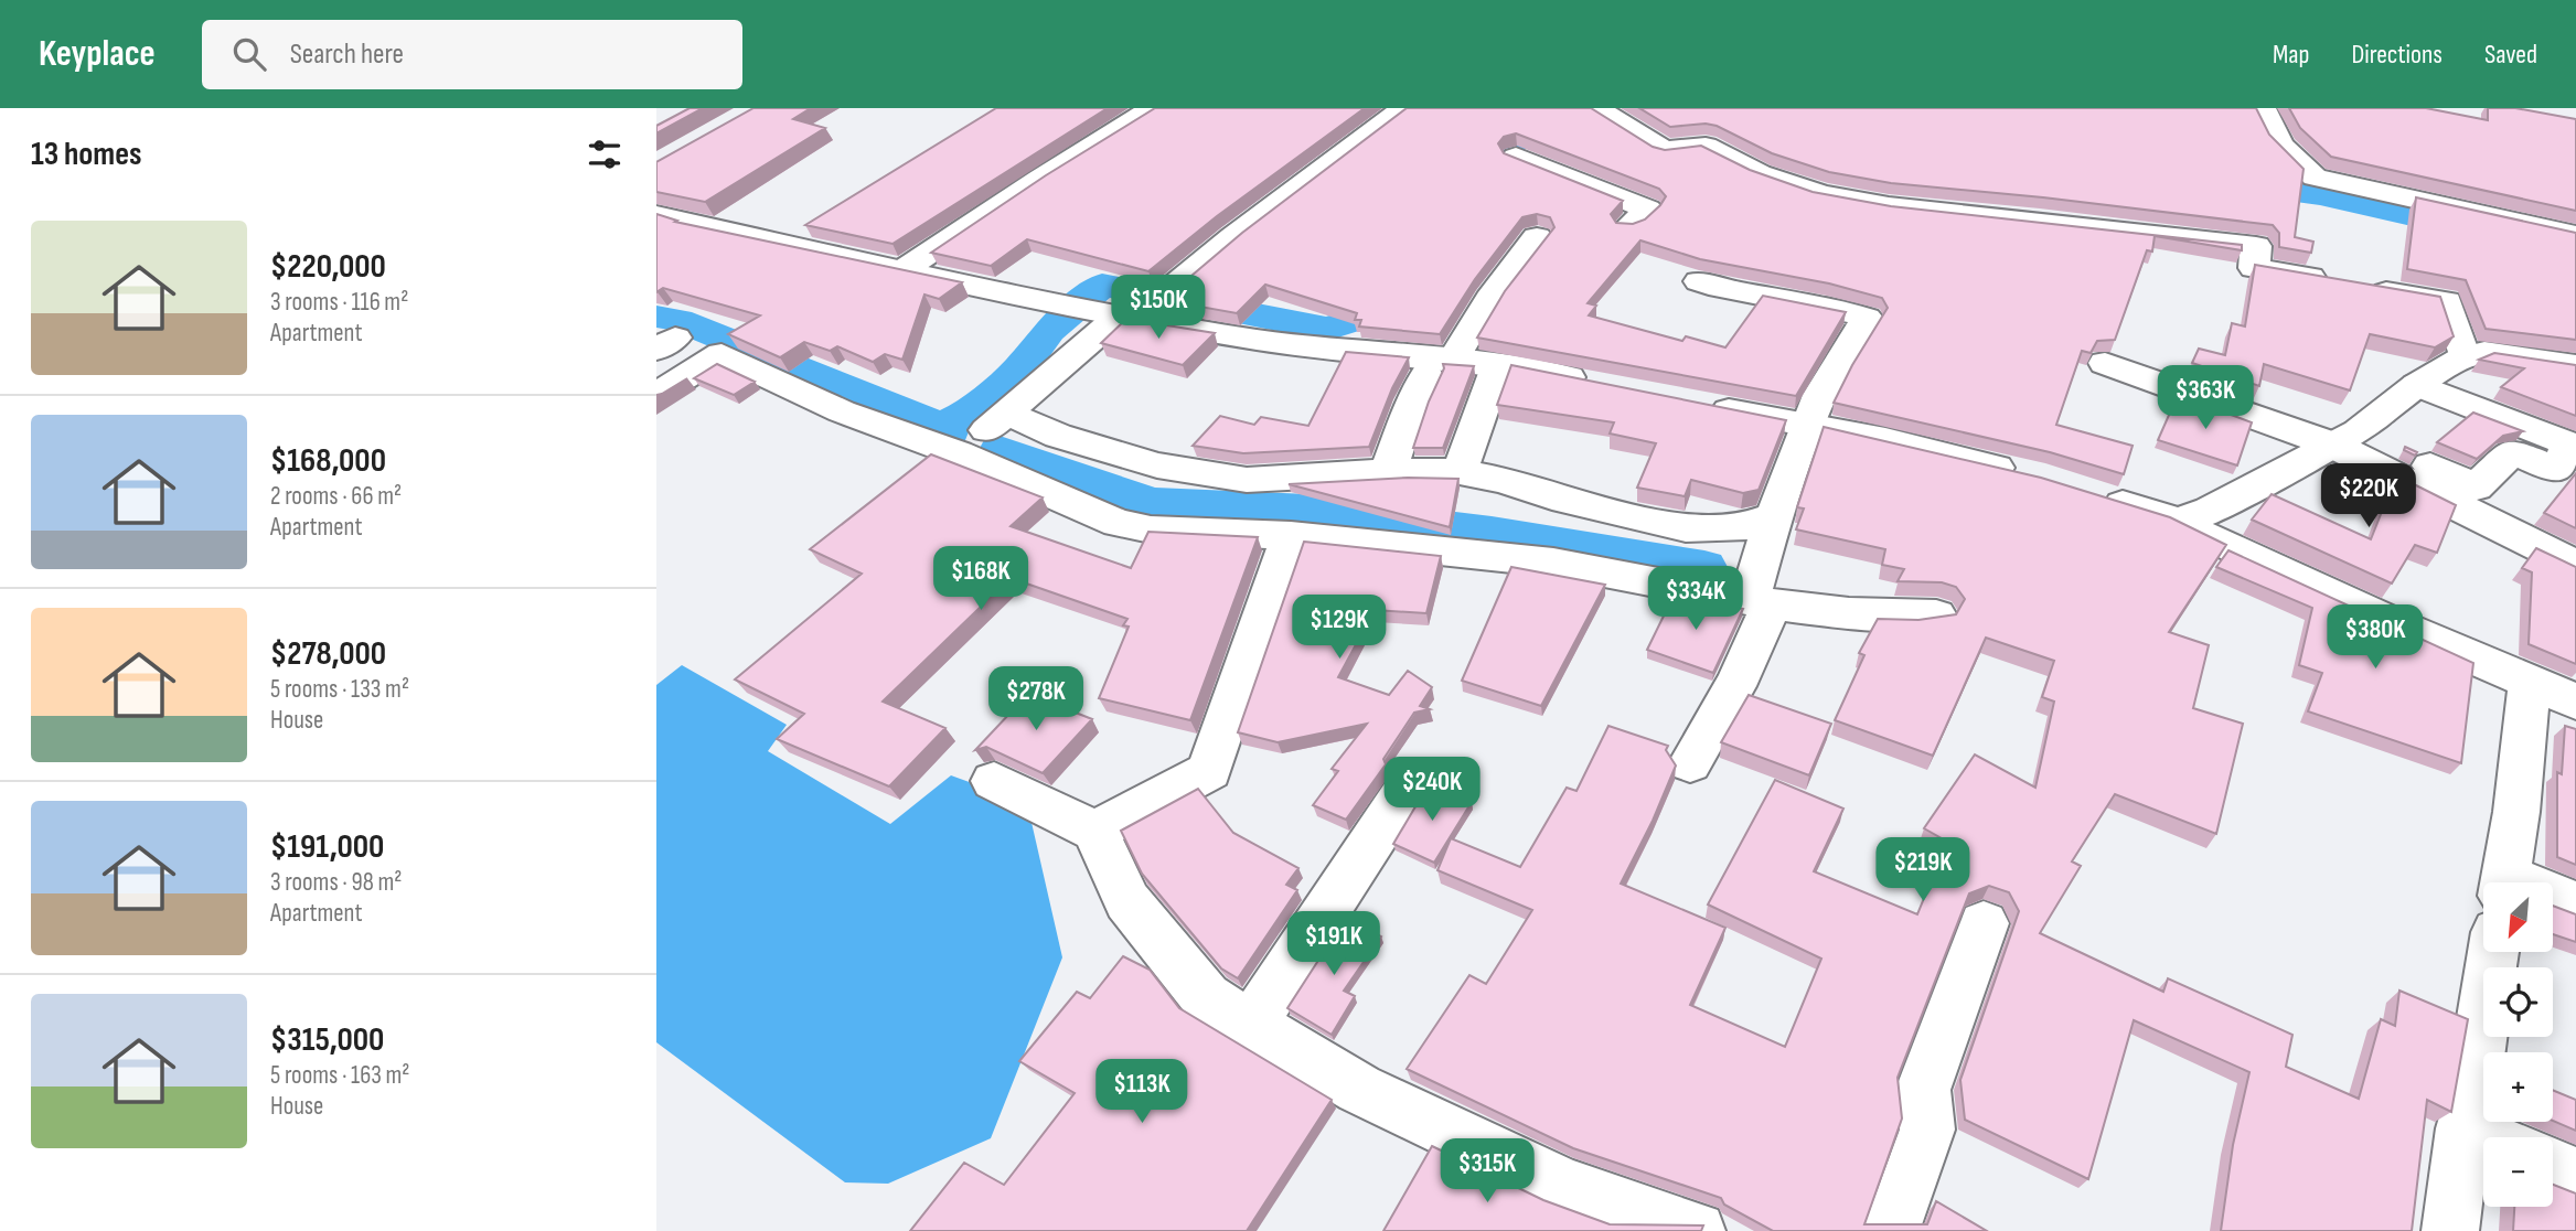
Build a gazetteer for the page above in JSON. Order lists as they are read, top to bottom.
{
  "north": "bottom left",
  "page": {
    "header": "Keyplace",
    "search": "Search here",
    "nav": ["Map", "Directions", "Saved"],
    "heading": "13 homes",
    "list": [
      {
        "name": "$220,000",
        "note": "3 rooms · 116 m² · Apartment"
      },
      {
        "name": "$168,000",
        "note": "2 rooms · 66 m² · Apartment"
      },
      {
        "name": "$278,000",
        "note": "5 rooms · 133 m² · House"
      },
      {
        "name": "$191,000",
        "note": "3 rooms · 98 m² · Apartment"
      },
      {
        "name": "$315,000",
        "note": "5 rooms · 163 m² · House"
      }
    ],
    "price": [
      "$150K",
      "$363K",
      "$220K",
      "$168K",
      "$334K",
      "$129K",
      "$380K",
      "$278K",
      "$240K",
      "$219K",
      "$191K",
      "$113K",
      "$315K"
    ],
    "map_buttons": ["+", "−"]
  }
}
